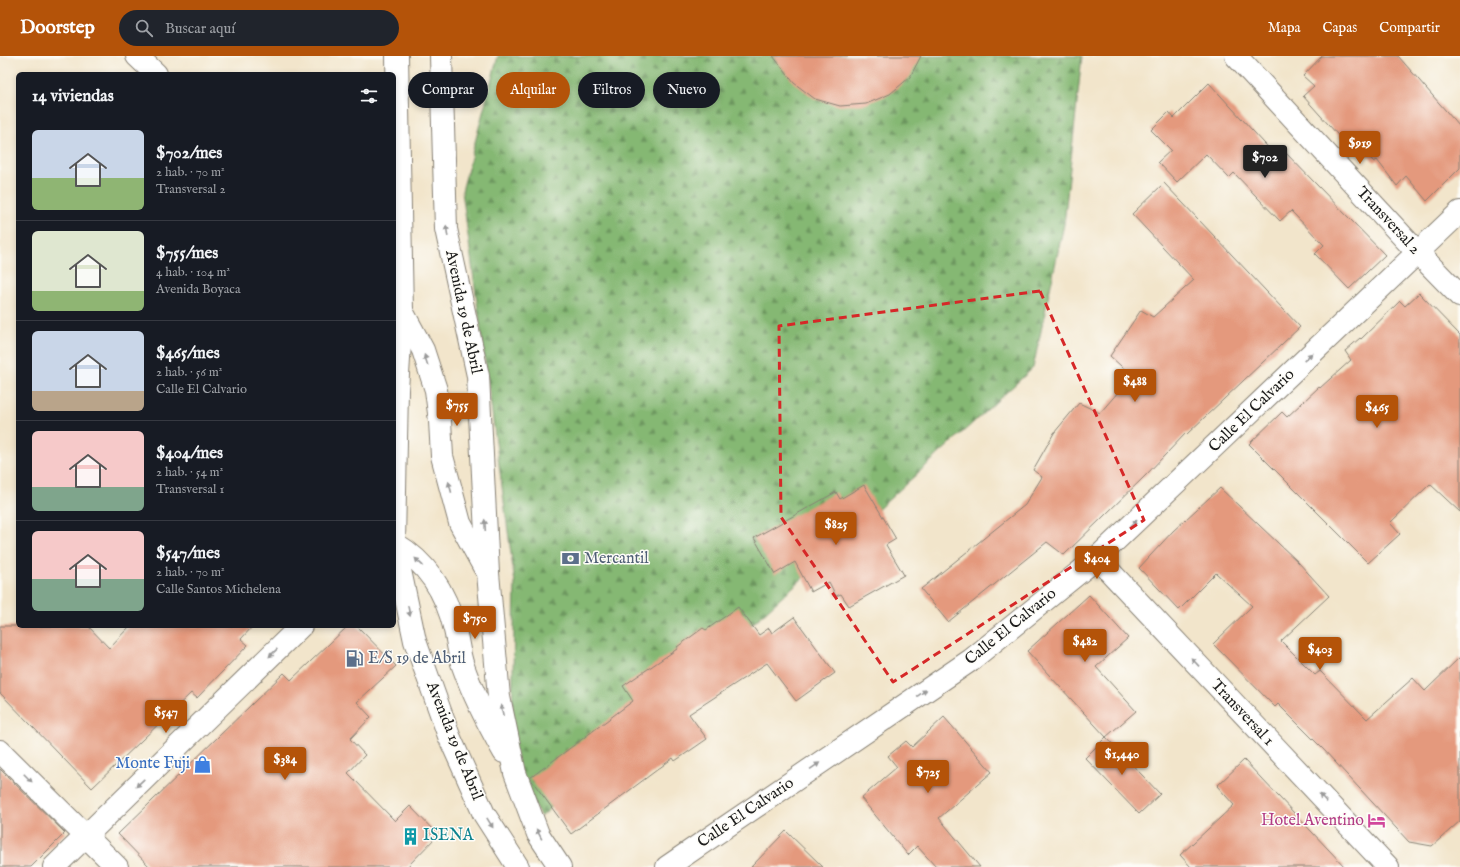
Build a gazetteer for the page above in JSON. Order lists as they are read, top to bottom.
{
  "streets": {
    "street": [
      "Transversal 2",
      "Avenida 19 de Abril",
      "Calle El Calvario",
      "Transversal 1"
    ]
  },
  "crossings": [
    ["Transversal 2", "Calle El Calvario"],
    ["Calle El Calvario", "Transversal 1"]
  ],
  "one_way": ["Calle El Calvario", "Transversal 1"],
  "places": {
    "bank": ["Mercantil"],
    "fuel station": ["E/S 19 de Abril"],
    "shop": ["Monte Fuji"],
    "hotel": ["Hotel Aventino"],
    "building": ["ISENA"]
  },
  "page": {
    "header": "Doorstep",
    "search": "Buscar aquí",
    "nav": ["Mapa", "Capas", "Compartir"],
    "chip": [
      "Comprar",
      "Alquilar",
      "Filtros",
      "Nuevo"
    ],
    "heading": "14 viviendas",
    "list": [
      {
        "name": "$702/mes",
        "note": "2 hab. · 70 m² · Transversal 2"
      },
      {
        "name": "$755/mes",
        "note": "4 hab. · 104 m² · Avenida Boyaca"
      },
      {
        "name": "$465/mes",
        "note": "2 hab. · 56 m² · Calle El Calvario"
      },
      {
        "name": "$404/mes",
        "note": "2 hab. · 54 m² · Transversal 1"
      },
      {
        "name": "$547/mes",
        "note": "2 hab. · 70 m² · Calle Santos Michelena"
      }
    ],
    "price": [
      "$919",
      "$702",
      "$488",
      "$755",
      "$465",
      "$825",
      "$404",
      "$750",
      "$482",
      "$403",
      "$547",
      "$1,440",
      "$384",
      "$725"
    ]
  }
}
